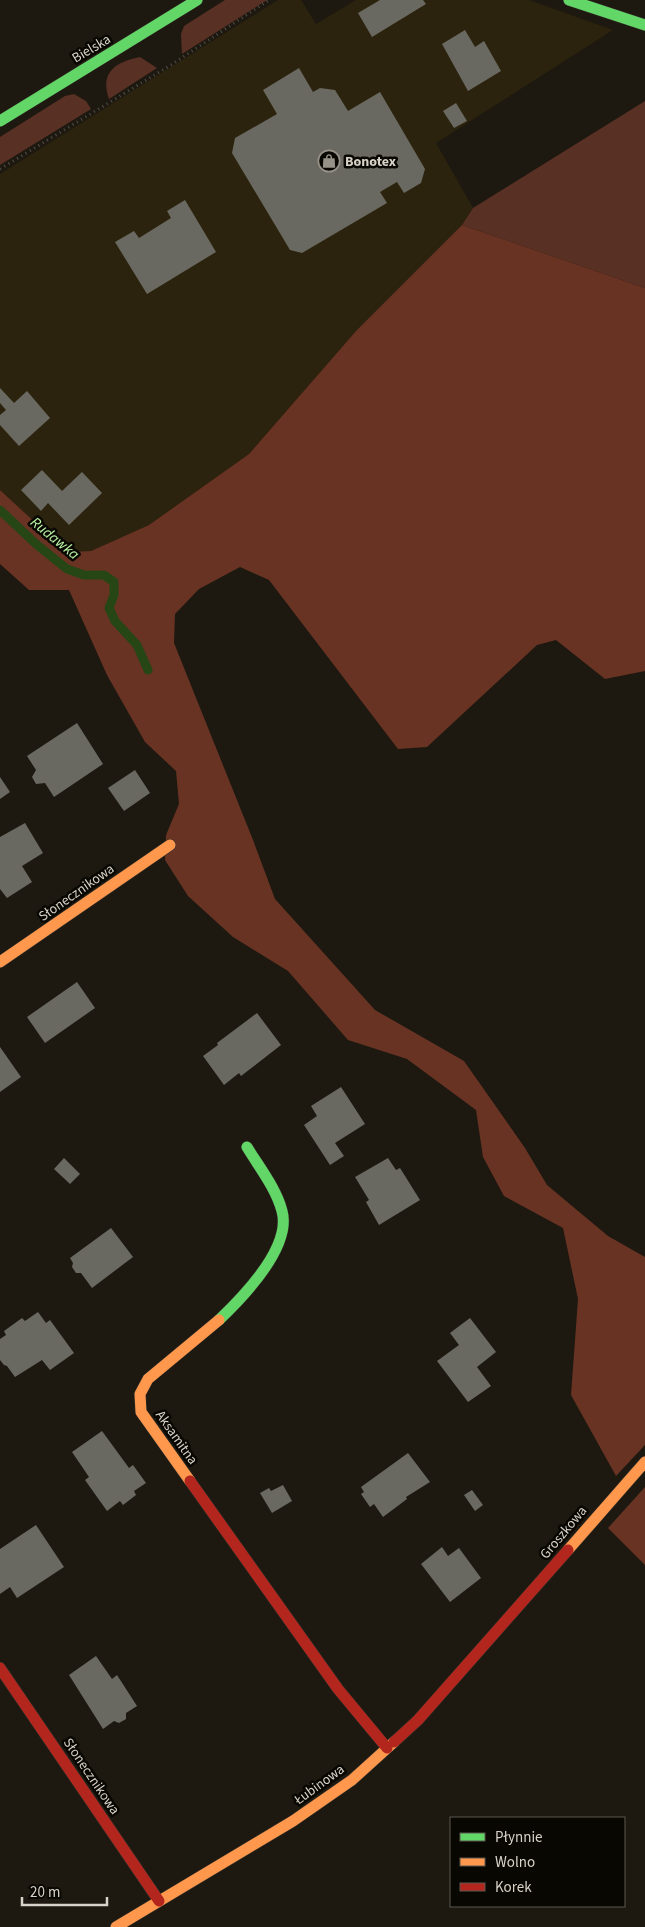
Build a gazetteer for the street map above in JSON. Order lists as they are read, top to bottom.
{
  "streets": {
    "street": [
      "Bielska",
      "Słonecznikowa",
      "Aksamitna",
      "Groszkowa",
      "Łubinowa"
    ]
  },
  "crossings": [
    ["Słonecznikowa", "Łubinowa"],
    ["Aksamitna", "Łubinowa"],
    ["Groszkowa", "Łubinowa"]
  ],
  "water": ["Rudawka"],
  "places": {
    "shop": ["Bonotex"]
  },
  "legend": ["Płynnie", "Wolno", "Korek"],
  "scale_bar": "20 m"
}
